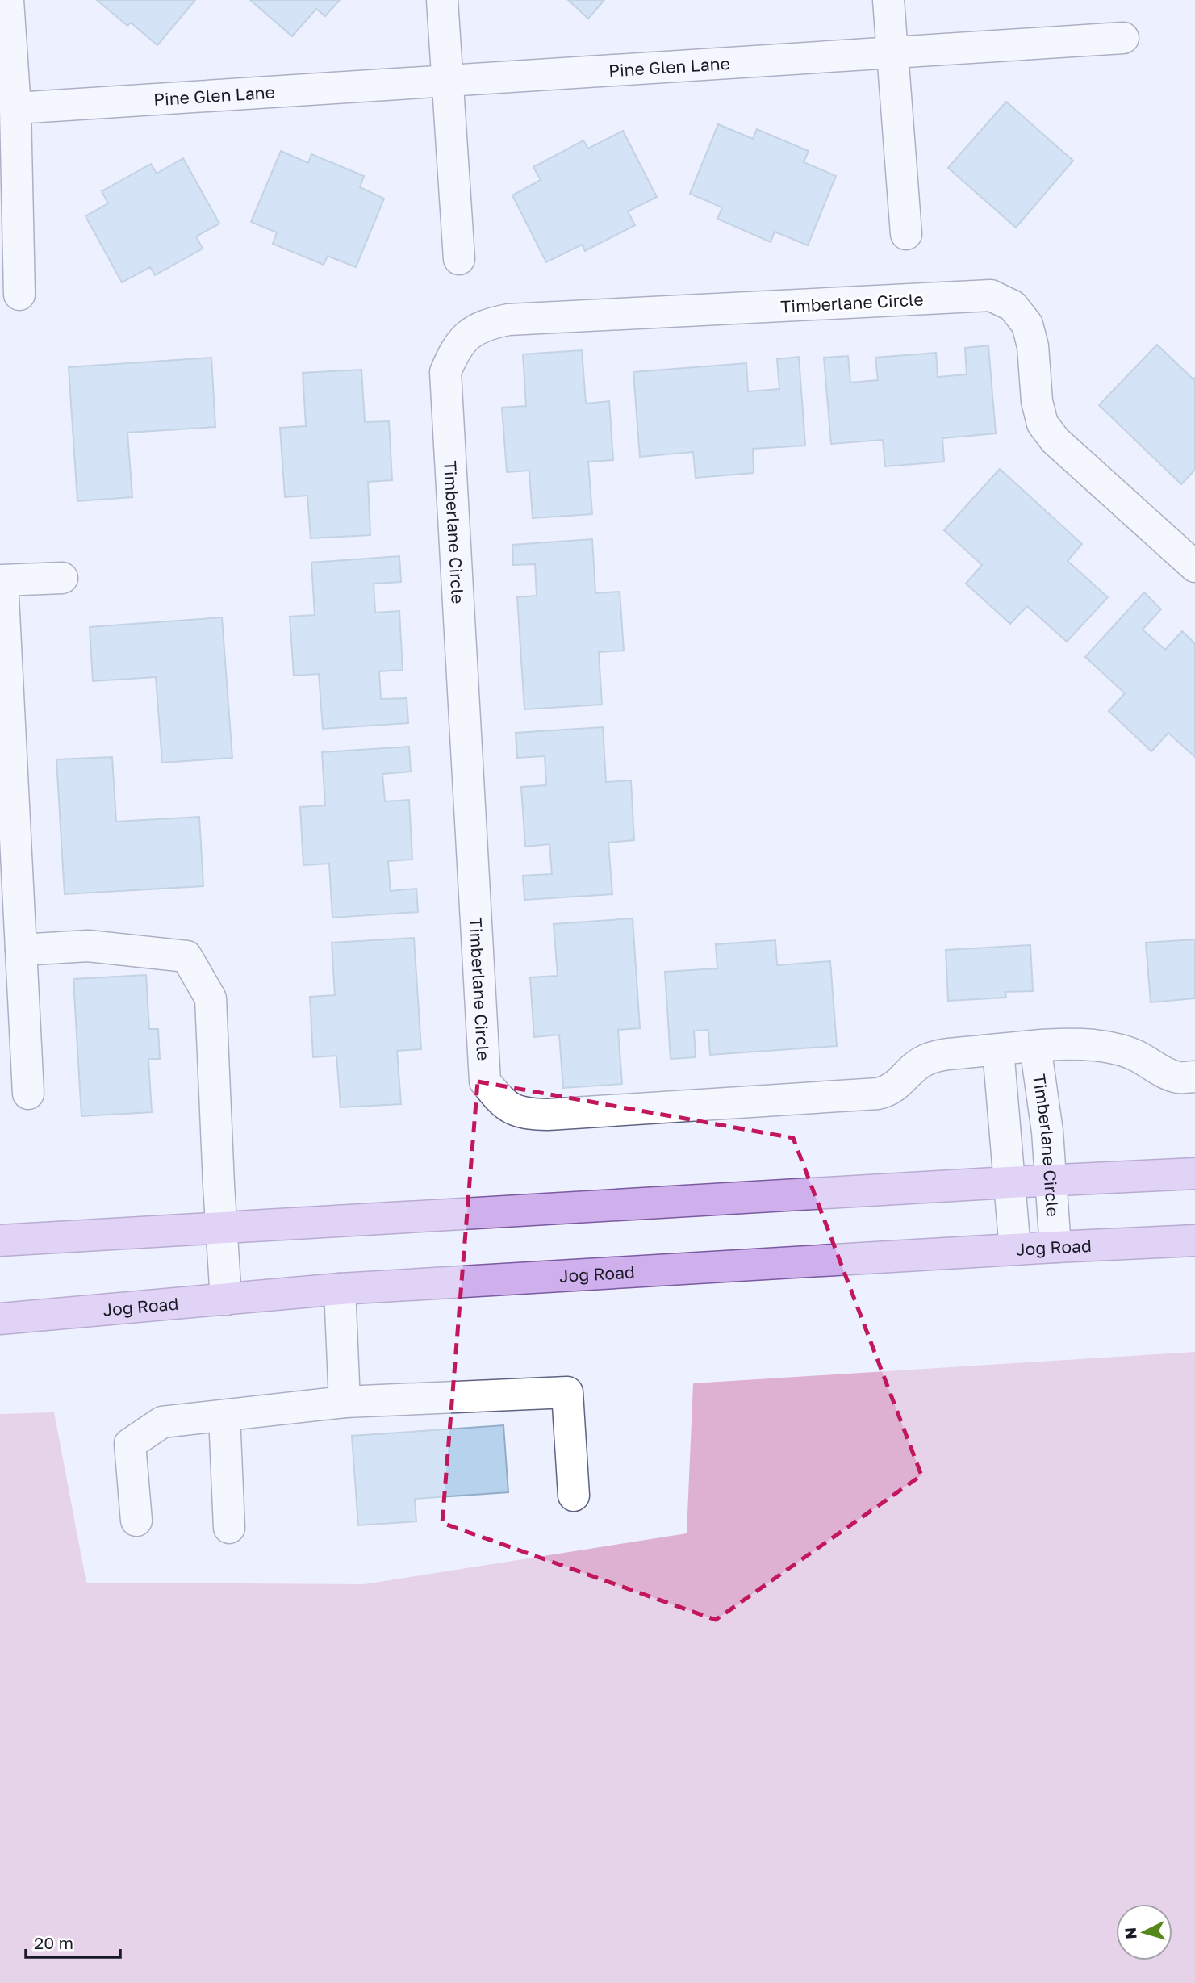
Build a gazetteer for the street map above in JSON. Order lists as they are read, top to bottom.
{
  "streets": {
    "main road": ["Jog Road"],
    "street": ["Pine Glen Lane", "Timberlane Circle"]
  },
  "crossings": [
    ["Timberlane Circle", "Jog Road"]
  ],
  "scale_bar": "20 m",
  "north": "left"
}
